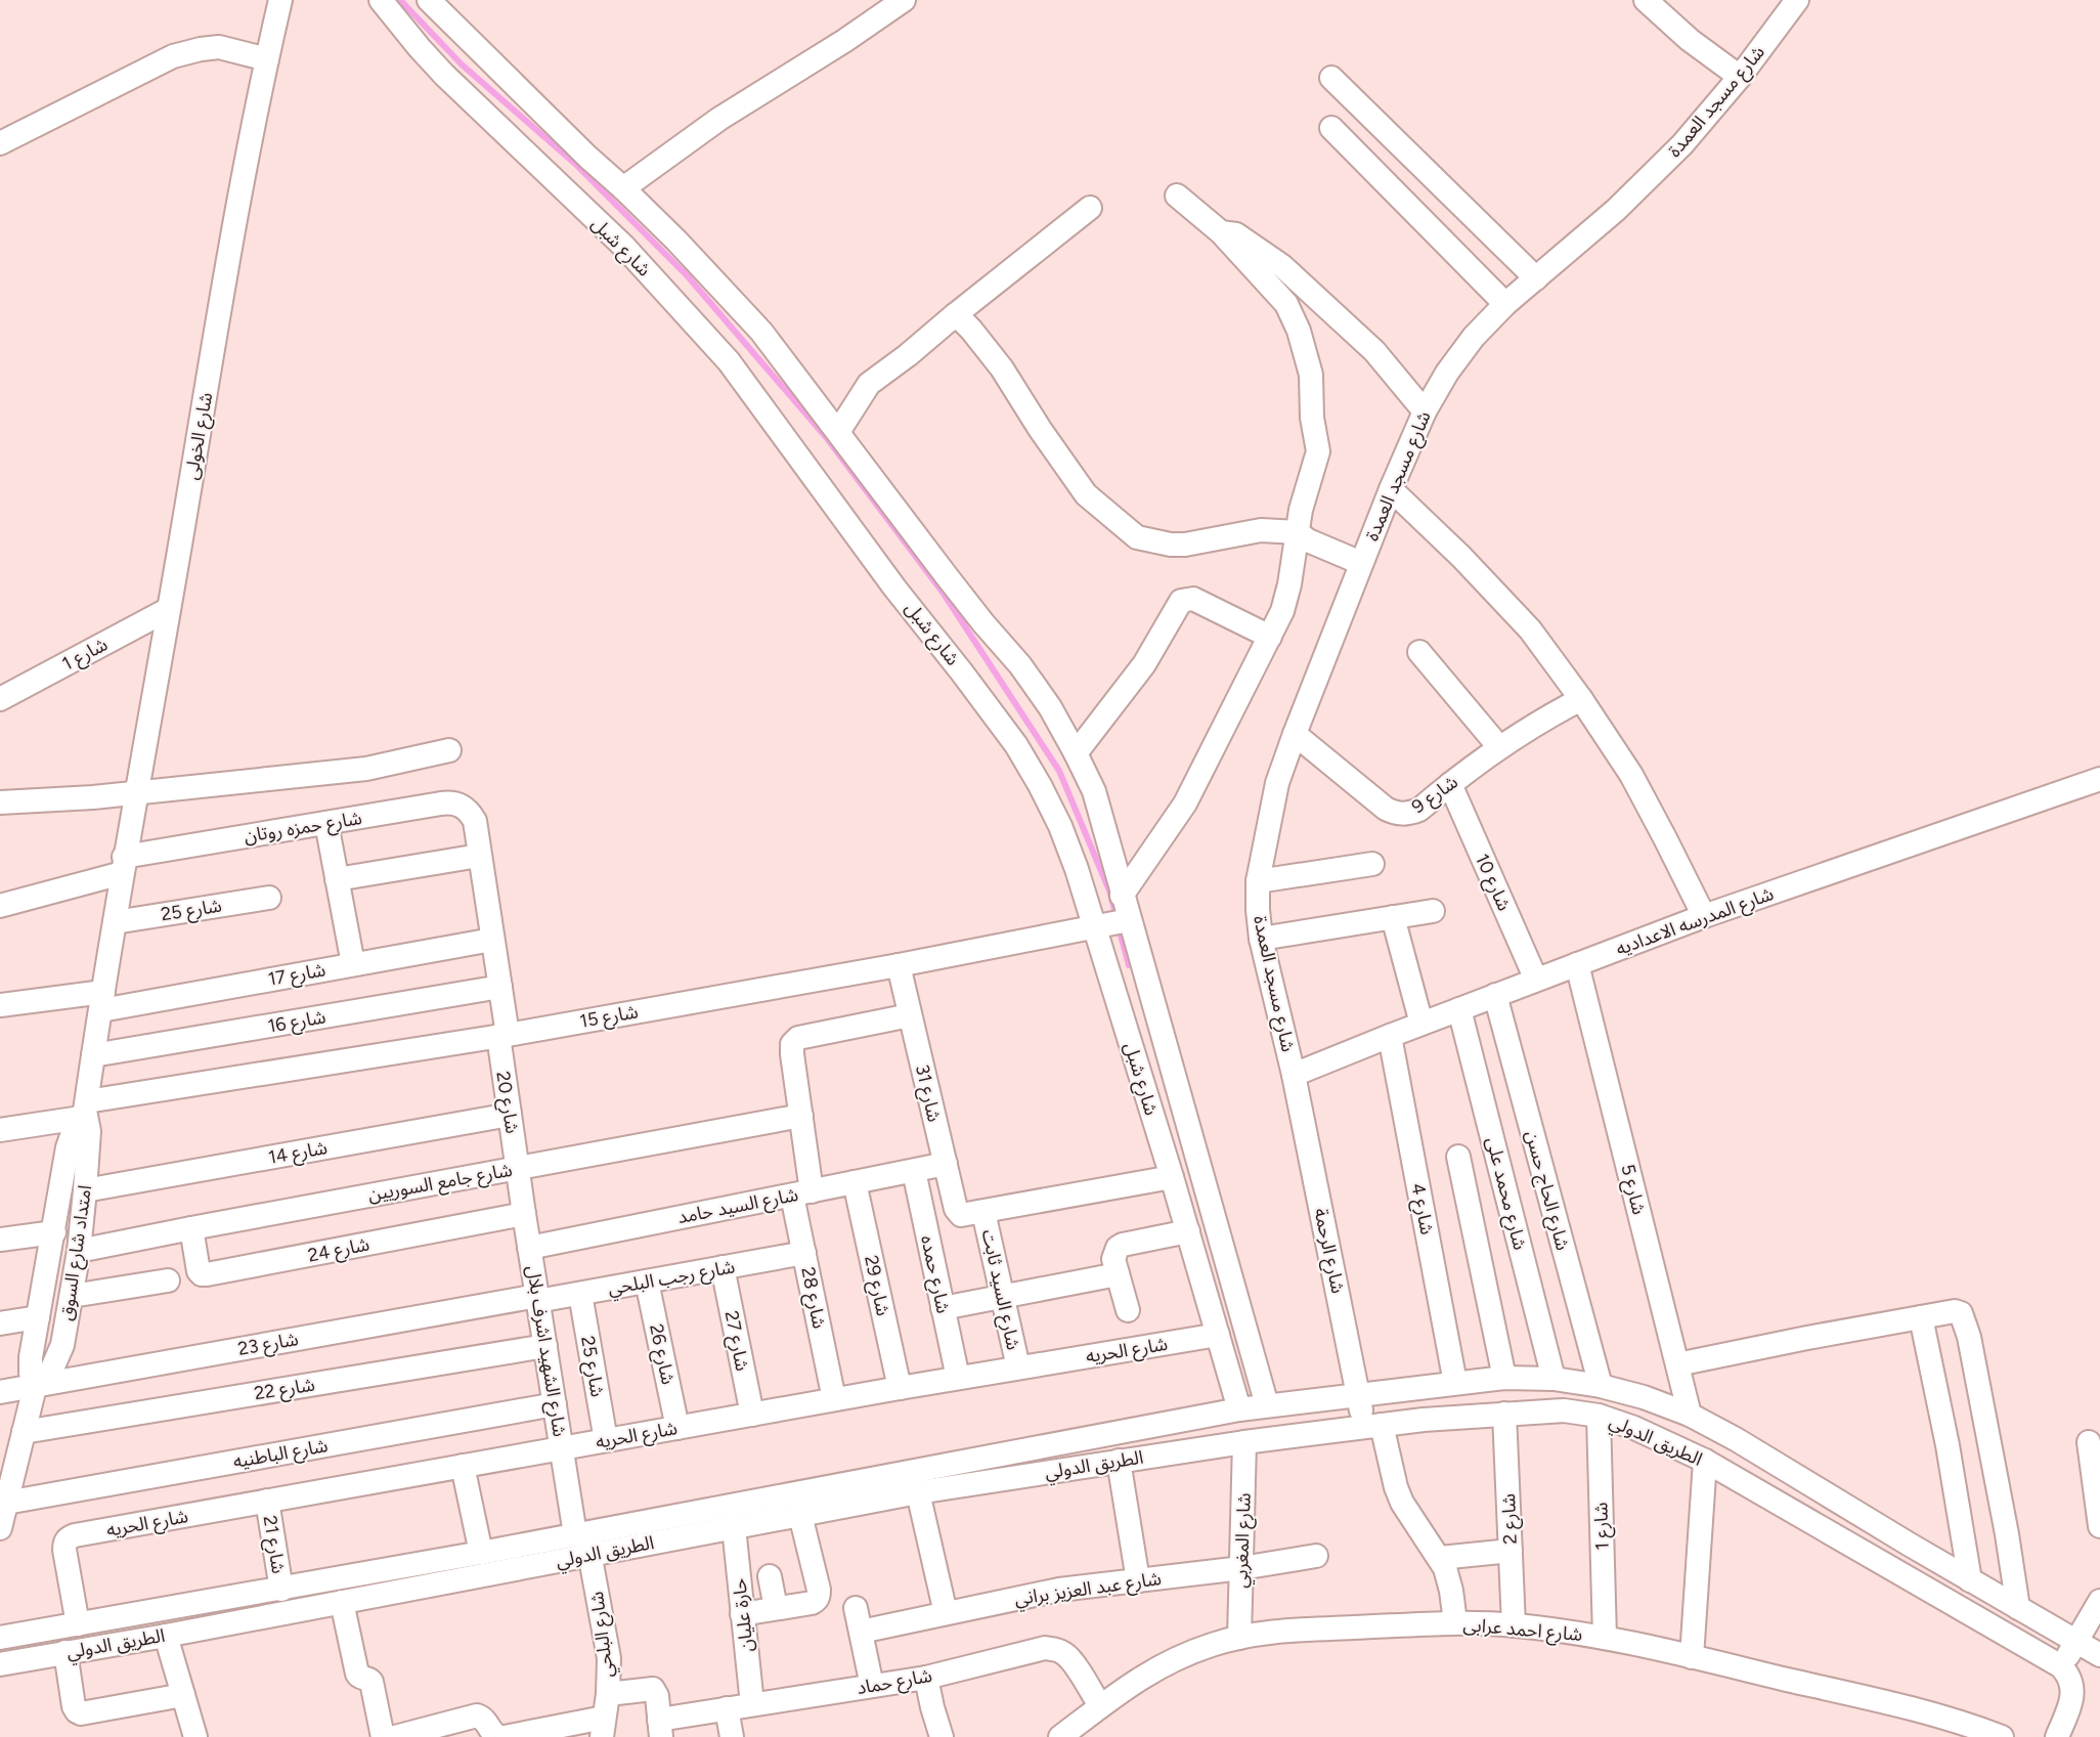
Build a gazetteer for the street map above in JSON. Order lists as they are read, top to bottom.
{
  "streets": {
    "street": [
      "شارع مسجد العمدة",
      "شارع شبل",
      "شارع الخولى",
      "شارع 1",
      "شارع 9",
      "شارع حمزه روتان",
      "شارع 10",
      "شارع 25",
      "شارع المدرسه الاعداديه",
      "شارع 17",
      "شارع 15",
      "شارع 16",
      "شارع 31",
      "شارع 20",
      "شارع 14",
      "شارع جامع السوريين",
      "شارع 5",
      "شارع الحاج حسن",
      "شارع محمد على",
      "شارع السيد حامد",
      "شارع 4",
      "شارع 24",
      "شارع الرحمة",
      "امتداد شارع السوق",
      "شارع حمده",
      "شارع رجب البلحي",
      "شارع 29",
      "شارع السيد ثابت",
      "شارع 28",
      "شارع 27",
      "شارع 23",
      "شارع الحريه",
      "شارع الشهيد اشرف بلال",
      "شارع 26",
      "شارع 22",
      "الطريق الدولي",
      "شارع الباطنيه",
      "شارع 2",
      "شارع المغربي",
      "شارع 21",
      "شارع عبد العزيز براني",
      "حارة عليان",
      "شارع احمد عرابى",
      "شارع البلحي",
      "شارع حماد"
    ]
  },
  "crossings": [
    ["شارع مسجد العمدة", "شارع 9"],
    ["شارع مسجد العمدة", "شارع المدرسه الاعداديه"],
    ["شارع مسجد العمدة", "شارع الرحمة"],
    ["شارع شبل", "شارع 15"],
    ["شارع شبل", "شارع الحريه"],
    ["شارع شبل", "الطريق الدولي"],
    ["شارع الخولى", "شارع 1"],
    ["شارع الخولى", "شارع حمزه روتان"],
    ["شارع الخولى", "امتداد شارع السوق"],
    ["شارع 1", "الطريق الدولي"],
    ["شارع 1", "شارع احمد عرابى"],
    ["شارع 9", "شارع 10"],
    ["شارع حمزه روتان", "شارع 20"],
    ["شارع حمزه روتان", "امتداد شارع السوق"],
    ["شارع 10", "شارع المدرسه الاعداديه"],
    ["شارع 25", "امتداد شارع السوق"],
    ["شارع 25", "شارع رجب البلحي"],
    ["شارع 25", "شارع الحريه"],
    ["شارع المدرسه الاعداديه", "شارع 5"],
    ["شارع المدرسه الاعداديه", "شارع الحاج حسن"],
    ["شارع المدرسه الاعداديه", "شارع محمد على"],
    ["شارع المدرسه الاعداديه", "شارع 4"],
    ["شارع المدرسه الاعداديه", "شارع الرحمة"],
    ["شارع 17", "شارع 20"],
    ["شارع 17", "امتداد شارع السوق"],
    ["شارع 15", "شارع 31"],
    ["شارع 15", "شارع 20"],
    ["شارع 15", "امتداد شارع السوق"],
    ["شارع 16", "شارع 20"],
    ["شارع 16", "امتداد شارع السوق"],
    ["شارع 31", "شارع السيد حامد"],
    ["شارع 31", "شارع السيد ثابت"],
    ["شارع 31", "شارع 28"],
    ["شارع 20", "شارع 14"],
    ["شارع 20", "شارع جامع السوريين"],
    ["شارع 20", "شارع الشهيد اشرف بلال"],
    ["شارع 14", "امتداد شارع السوق"],
    ["شارع جامع السوريين", "شارع 24"],
    ["شارع جامع السوريين", "امتداد شارع السوق"],
    ["شارع جامع السوريين", "شارع 28"],
    ["شارع جامع السوريين", "شارع الشهيد اشرف بلال"],
    ["شارع 5", "الطريق الدولي"],
    ["شارع الحاج حسن", "الطريق الدولي"],
    ["شارع محمد على", "الطريق الدولي"],
    ["شارع السيد حامد", "شارع حمده"],
    ["شارع السيد حامد", "شارع 29"],
    ["شارع السيد حامد", "شارع 28"],
    ["شارع السيد حامد", "شارع الشهيد اشرف بلال"],
    ["شارع 4", "الطريق الدولي"],
    ["شارع 24", "شارع الشهيد اشرف بلال"],
    ["شارع الرحمة", "الطريق الدولي"],
    ["شارع الرحمة", "شارع احمد عرابى"],
    ["امتداد شارع السوق", "شارع 23"],
    ["امتداد شارع السوق", "شارع 22"],
    ["امتداد شارع السوق", "شارع الباطنيه"],
    ["شارع حمده", "شارع الحريه"],
    ["شارع رجب البلحي", "شارع 28"],
    ["شارع رجب البلحي", "شارع 27"],
    ["شارع رجب البلحي", "شارع 23"],
    ["شارع رجب البلحي", "شارع الشهيد اشرف بلال"],
    ["شارع رجب البلحي", "شارع 26"],
    ["شارع 29", "شارع الحريه"],
    ["شارع السيد ثابت", "شارع الحريه"],
    ["شارع 28", "شارع الحريه"],
    ["شارع 27", "شارع الحريه"],
    ["شارع 23", "شارع الشهيد اشرف بلال"],
    ["شارع الحريه", "شارع الشهيد اشرف بلال"],
    ["شارع الحريه", "شارع 26"],
    ["شارع الحريه", "الطريق الدولي"],
    ["شارع الحريه", "شارع 21"],
    ["شارع الشهيد اشرف بلال", "شارع 22"],
    ["شارع الشهيد اشرف بلال", "الطريق الدولي"],
    ["شارع الشهيد اشرف بلال", "شارع الباطنيه"],
    ["شارع الشهيد اشرف بلال", "شارع البلحي"],
    ["الطريق الدولي", "شارع 2"],
    ["الطريق الدولي", "شارع المغربي"],
    ["الطريق الدولي", "شارع 21"],
    ["الطريق الدولي", "حارة عليان"],
    ["الطريق الدولي", "شارع البلحي"],
    ["شارع 2", "شارع احمد عرابى"],
    ["شارع المغربي", "شارع عبد العزيز براني"],
    ["شارع المغربي", "شارع احمد عرابى"],
    ["حارة عليان", "شارع حماد"],
    ["شارع احمد عرابى", "شارع حماد"]
  ]
}
